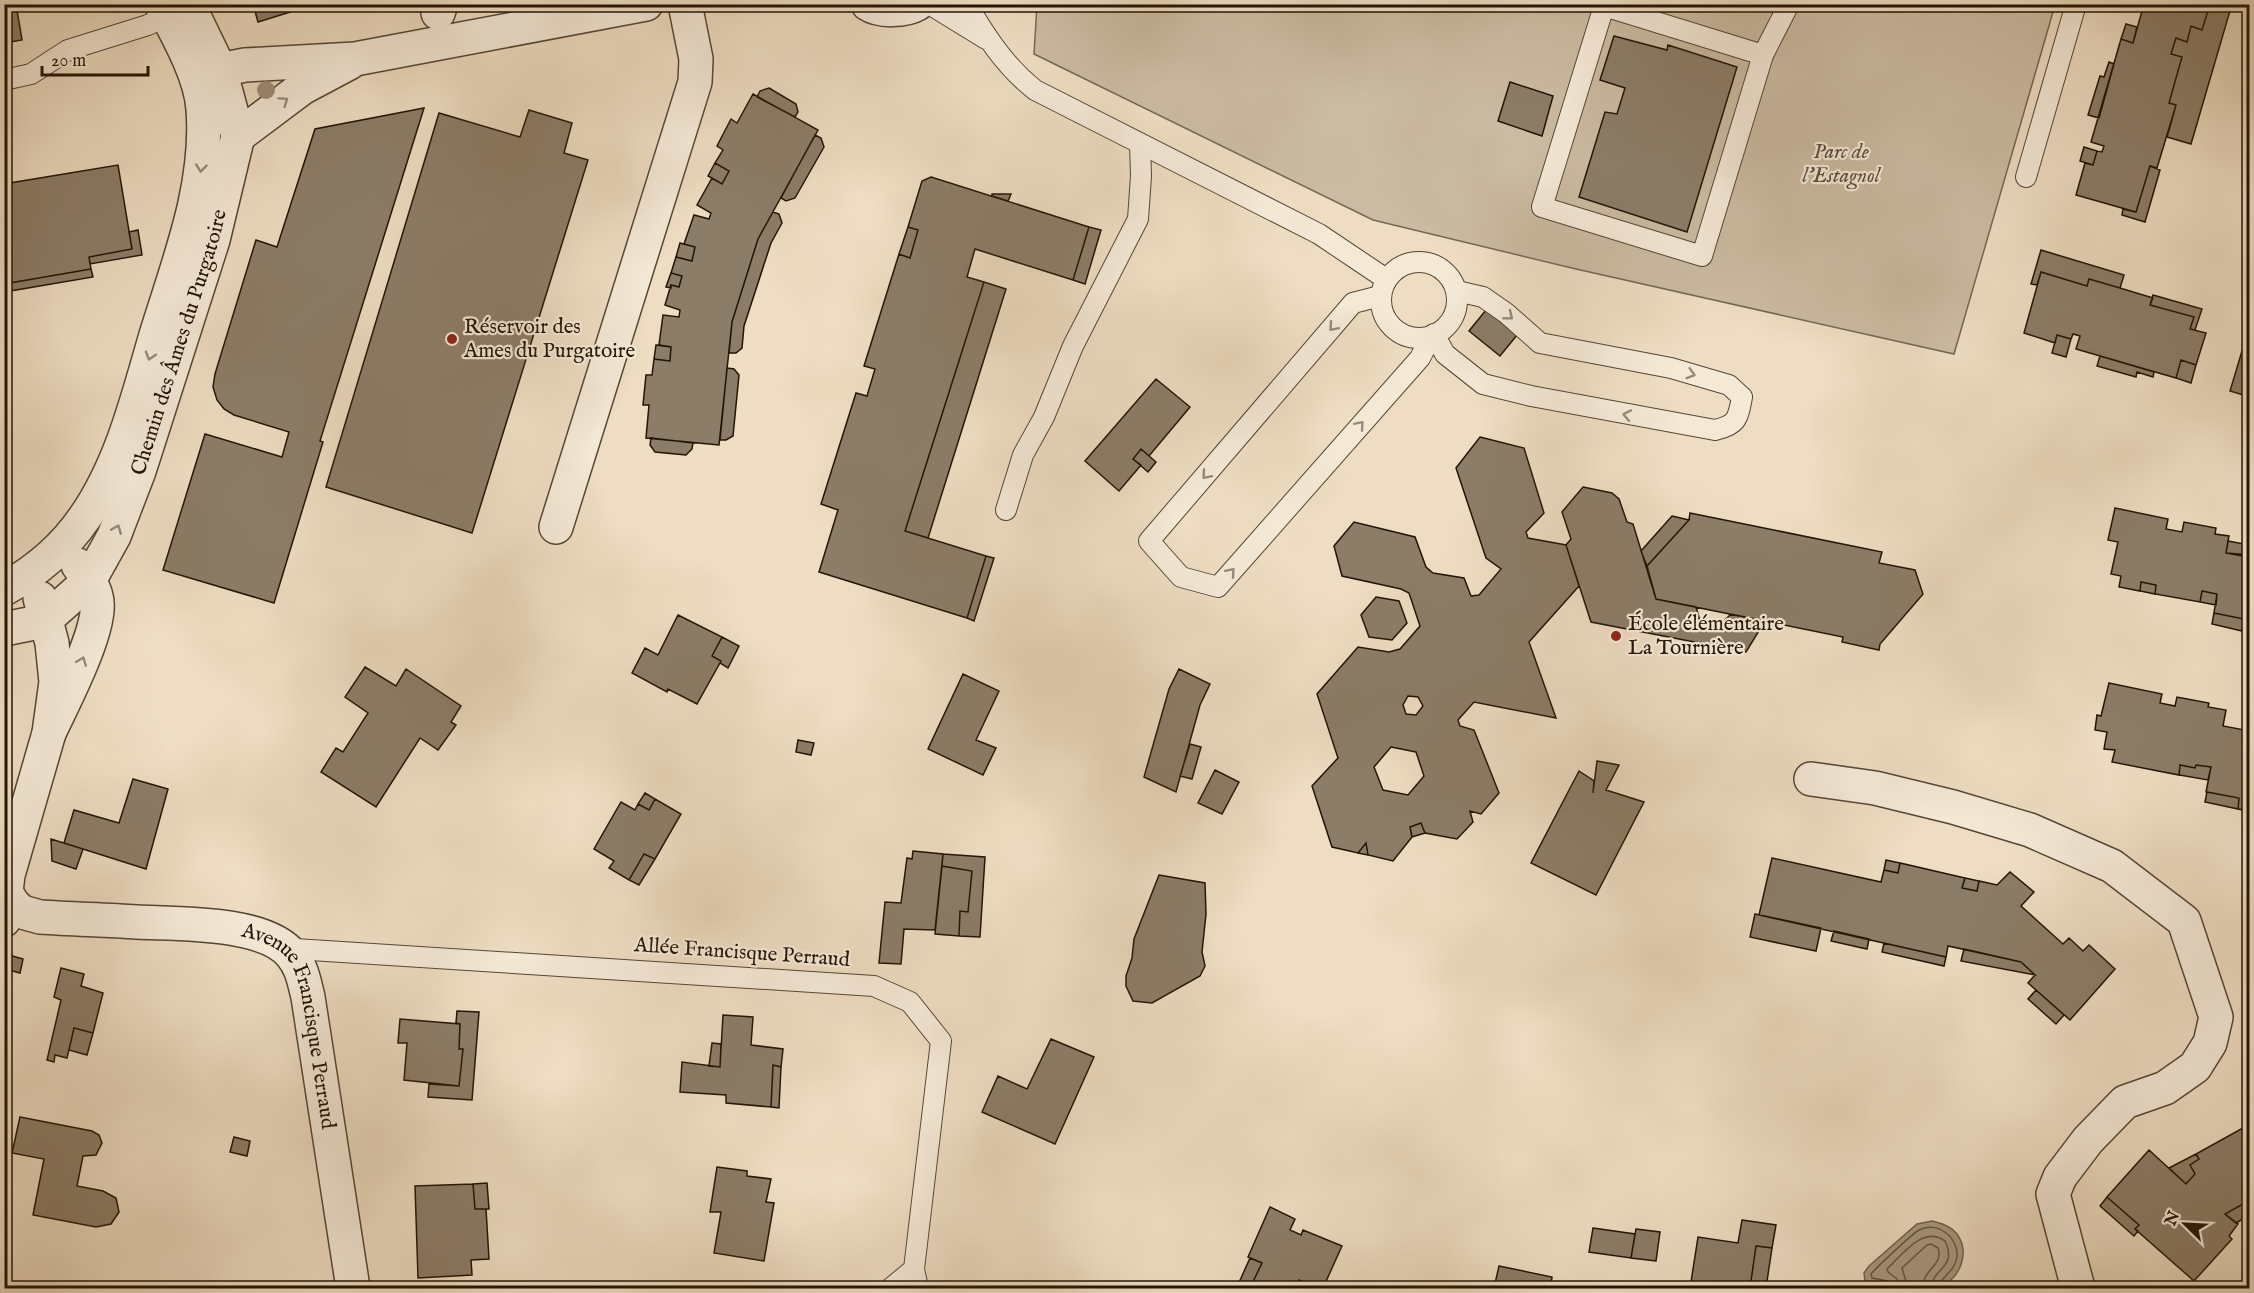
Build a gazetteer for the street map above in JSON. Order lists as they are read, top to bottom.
{
  "streets": {
    "street": ["Chemin des Âmes du Purgatoire", "Avenue Francisque Perraud"],
    "lane": ["Allée Francisque Perraud"]
  },
  "crossings": [
    ["Allée Francisque Perraud", "Avenue Francisque Perraud"]
  ],
  "parks": ["Parc de l'Estagnol"],
  "places": ["Réservoir des Ames du Purgatoire", "École élémentaire La Tournière"],
  "scale_bar": "20 m",
  "north": "top left"
}
